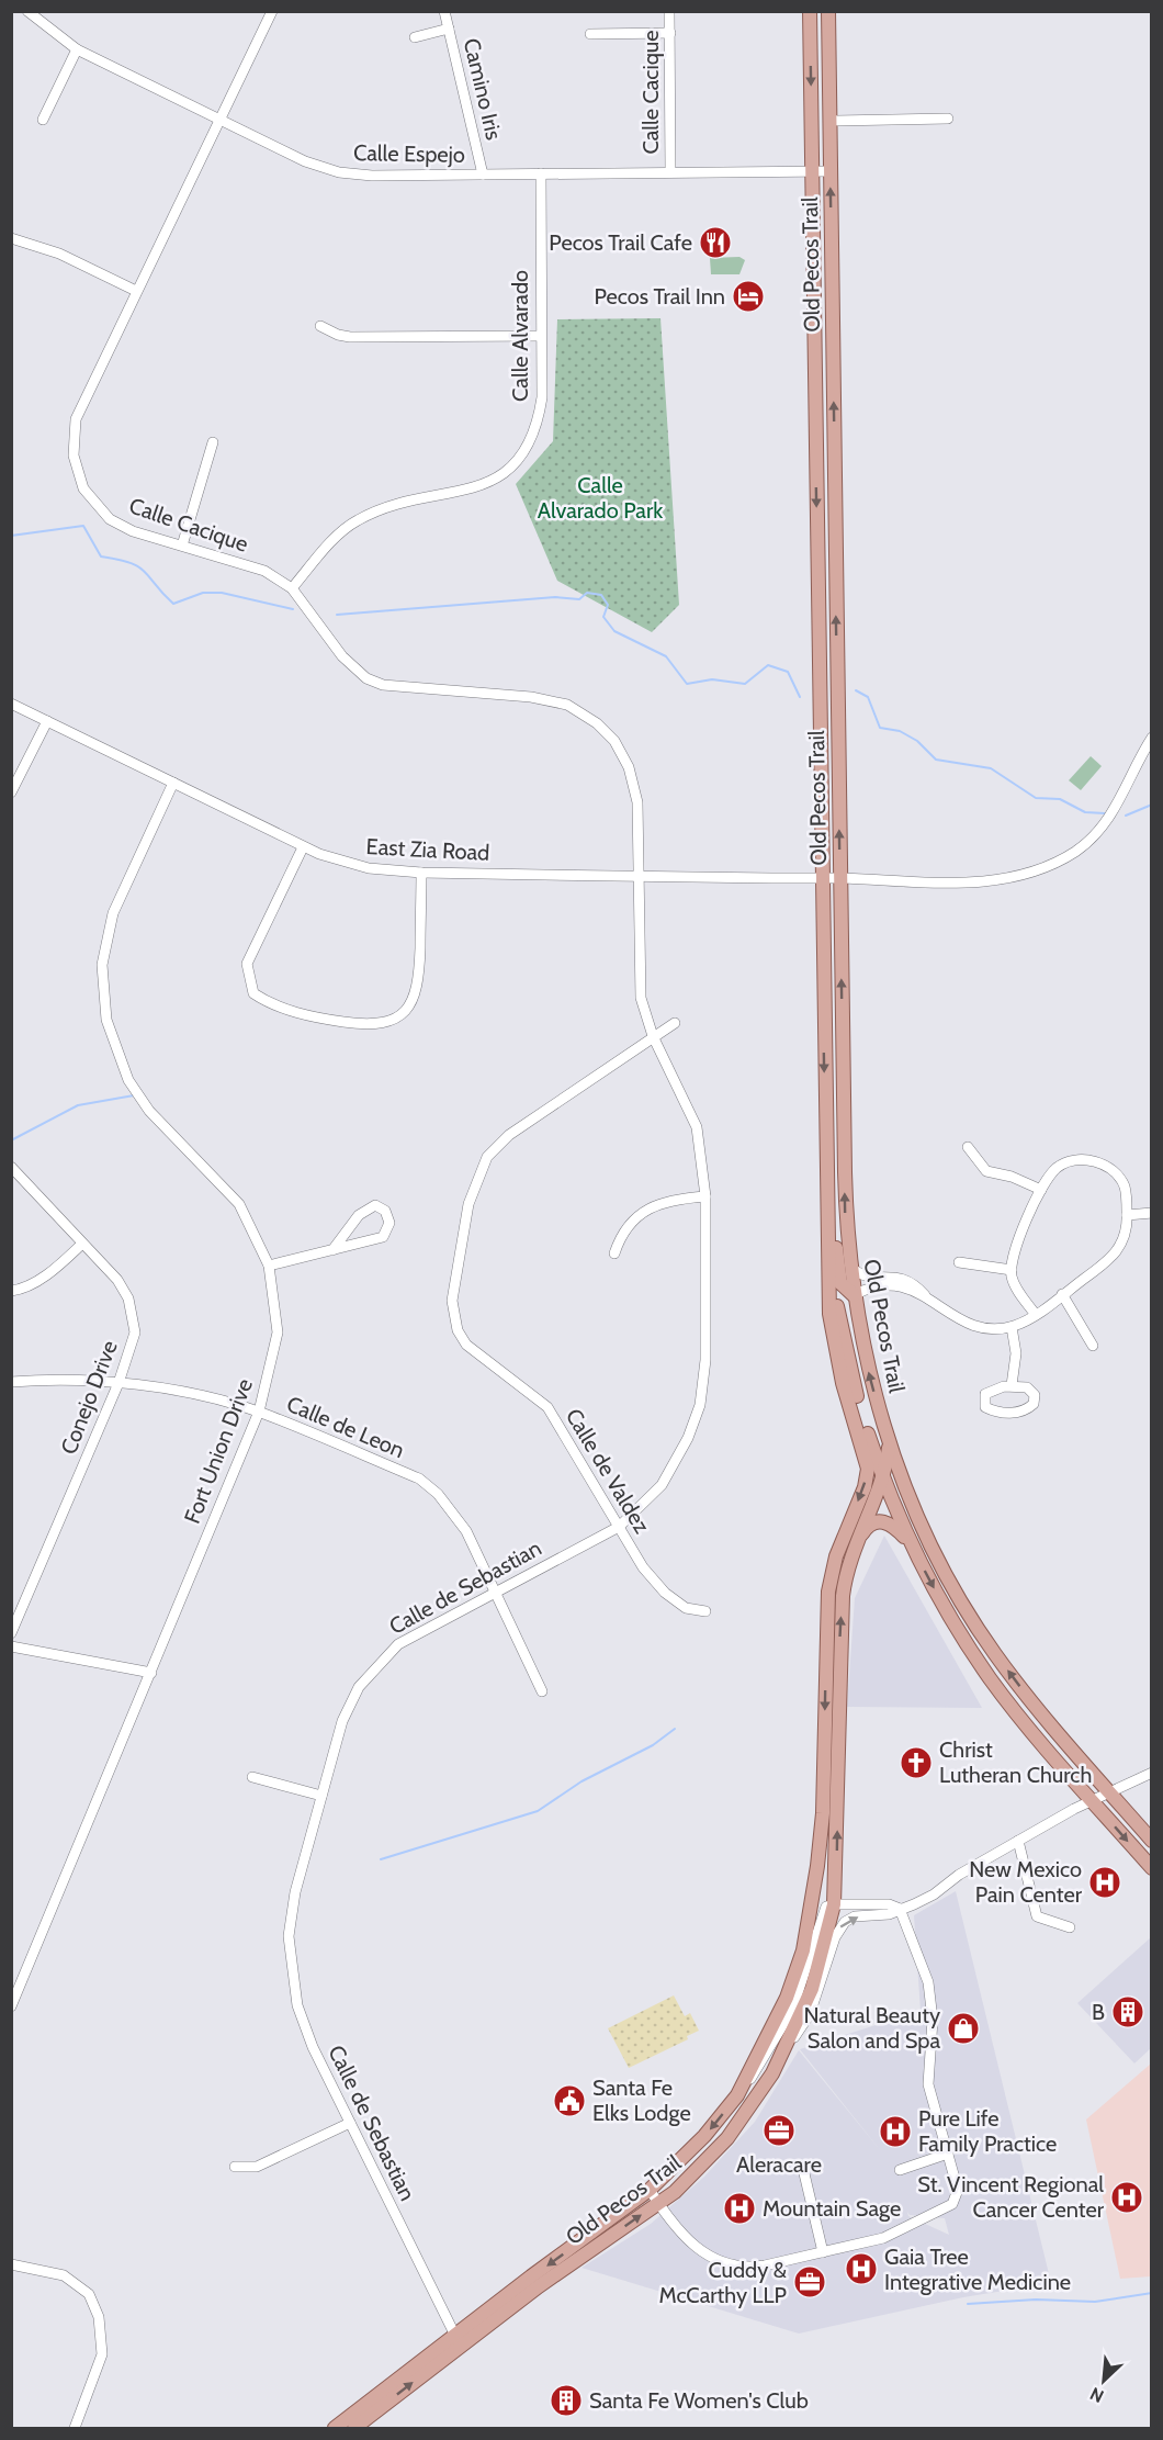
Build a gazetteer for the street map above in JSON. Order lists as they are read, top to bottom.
{
  "streets": {
    "main road": ["Old Pecos Trail"],
    "street": [
      "Camino Iris",
      "Calle Cacique",
      "Calle Espejo",
      "Calle Alvarado",
      "East Zia Road",
      "Conejo Drive",
      "Calle de Leon",
      "Fort Union Drive",
      "Calle de Valdez",
      "Calle de Sebastian"
    ]
  },
  "crossings": [
    ["Camino Iris", "Calle Espejo"],
    ["Calle Cacique", "Calle Espejo"],
    ["Calle Cacique", "Calle Alvarado"],
    ["Calle Cacique", "East Zia Road"],
    ["Calle Cacique", "Calle de Sebastian"],
    ["Calle Espejo", "Old Pecos Trail"],
    ["Calle Espejo", "Calle Alvarado"],
    ["Old Pecos Trail", "East Zia Road"],
    ["Old Pecos Trail", "Calle de Sebastian"],
    ["East Zia Road", "Fort Union Drive"],
    ["East Zia Road", "Calle de Sebastian"],
    ["Conejo Drive", "Calle de Leon"],
    ["Calle de Leon", "Fort Union Drive"],
    ["Calle de Leon", "Calle de Sebastian"],
    ["Calle de Valdez", "Calle de Sebastian"]
  ],
  "parks": ["Calle Alvarado Park"],
  "places": {
    "restaurant": ["Pecos Trail Cafe"],
    "hotel": ["Pecos Trail Inn"],
    "church": ["Christ Lutheran Church"],
    "hospital": [
      "New Mexico Pain Center",
      "Pure Life Family Practice",
      "St. Vincent Regional Cancer Center",
      "Mountain Sage",
      "Gaia Tree Integrative Medicine"
    ],
    "building": ["B", "Santa Fe Women's Club"],
    "shop": ["Natural Beauty Salon and Spa"],
    "public building": ["Santa Fe Elks Lodge"],
    "office": ["Aleracare", "Cuddy & McCarthy LLP"]
  },
  "north": "bottom left"
}
